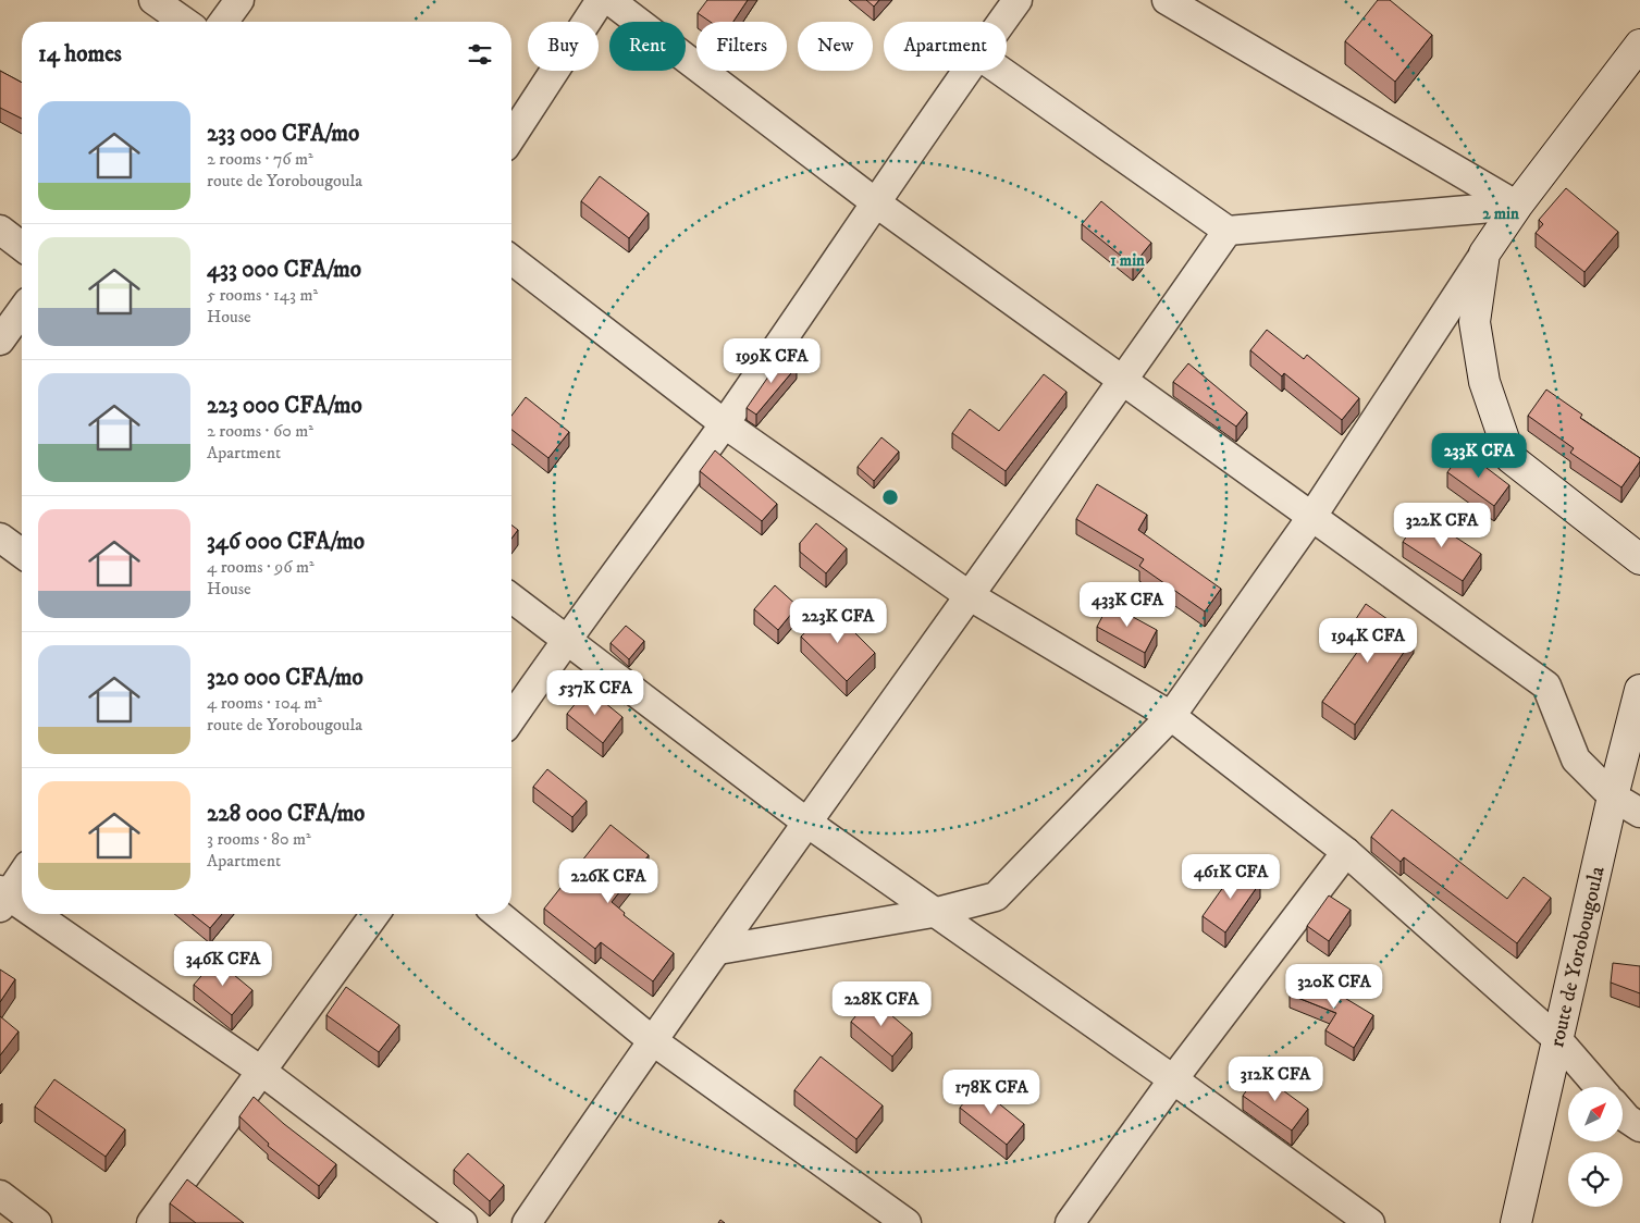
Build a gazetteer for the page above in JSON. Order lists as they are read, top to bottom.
{
  "streets": {
    "main road": ["route de Yorobougoula"]
  },
  "north": "top right",
  "page": {
    "chip": [
      "Buy",
      "Rent",
      "Filters",
      "New",
      "Apartment"
    ],
    "heading": "14 homes",
    "list": [
      {
        "name": "233 000 CFA/mo",
        "note": "2 rooms · 76 m² · route de Yorobougoula"
      },
      {
        "name": "433 000 CFA/mo",
        "note": "5 rooms · 143 m² · House"
      },
      {
        "name": "223 000 CFA/mo",
        "note": "2 rooms · 60 m² · Apartment"
      },
      {
        "name": "346 000 CFA/mo",
        "note": "4 rooms · 96 m² · House"
      },
      {
        "name": "320 000 CFA/mo",
        "note": "4 rooms · 104 m² · route de Yorobougoula"
      },
      {
        "name": "228 000 CFA/mo",
        "note": "3 rooms · 80 m² · Apartment"
      }
    ],
    "price": [
      "199K CFA",
      "233K CFA",
      "322K CFA",
      "433K CFA",
      "223K CFA",
      "194K CFA",
      "537K CFA",
      "461K CFA",
      "226K CFA",
      "346K CFA",
      "320K CFA",
      "228K CFA",
      "312K CFA",
      "178K CFA"
    ]
  },
  "rings": ["2 min", "1 min"]
}
